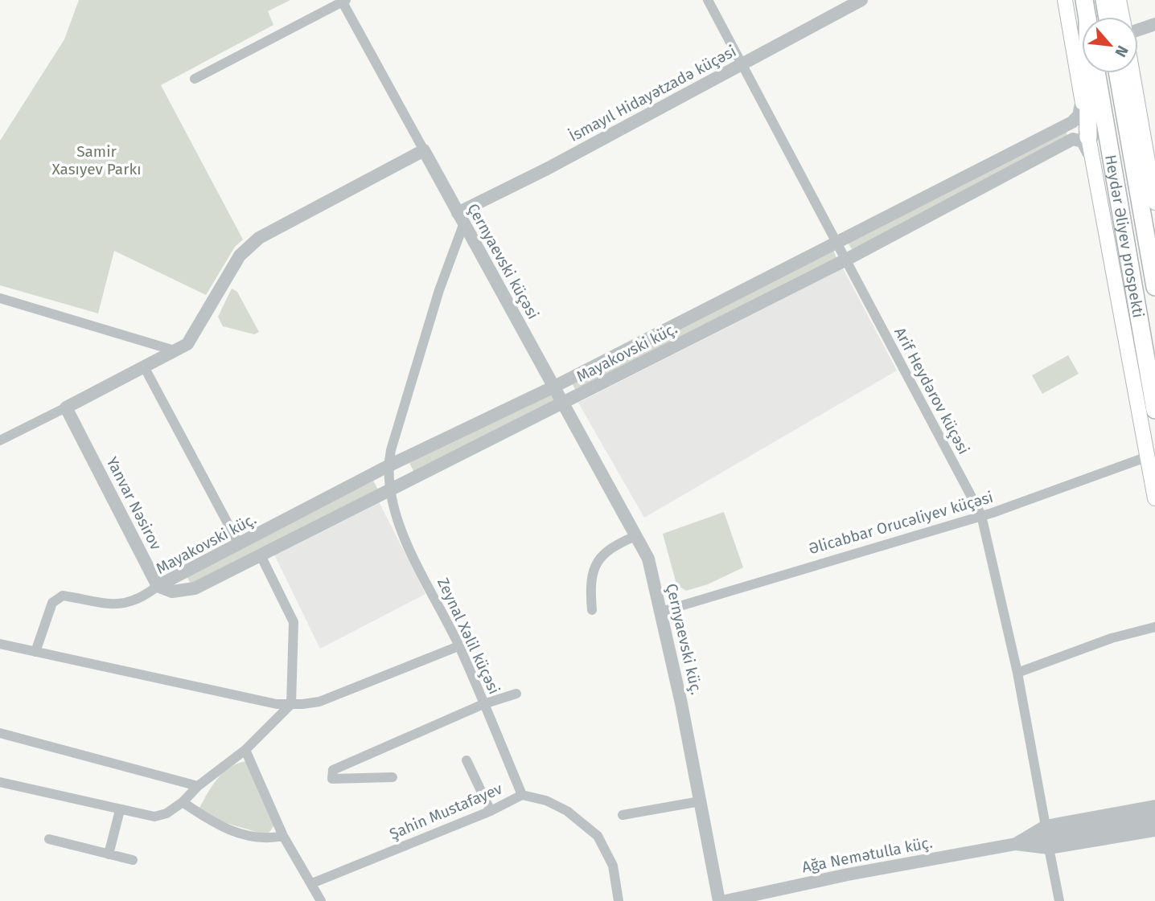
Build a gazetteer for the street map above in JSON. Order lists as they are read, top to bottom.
{
  "streets": {
    "highway": ["Heydər Əliyev prospekti"],
    "street": [
      "İsmayıl Hidayətzadə küçəsi",
      "Çernyaevski küçəsi",
      "Mayakovski küç.",
      "Arif Heydərov küçəsi",
      "Yanvar Nəsirov",
      "Əlicabbar Orucəliyev küçəsi",
      "Zeynal Xəlil küçəsi",
      "Çernyaevski küç.",
      "Şahin Mustafayev",
      "Ağa Nemətulla küç."
    ]
  },
  "crossings": [
    ["İsmayıl Hidayətzadə küçəsi", "Çernyaevski küçəsi"],
    ["İsmayıl Hidayətzadə küçəsi", "Arif Heydərov küçəsi"],
    ["Çernyaevski küçəsi", "Mayakovski küç."],
    ["Çernyaevski küçəsi", "Çernyaevski küç."],
    ["Mayakovski küç.", "Arif Heydərov küçəsi"],
    ["Mayakovski küç.", "Yanvar Nəsirov"],
    ["Mayakovski küç.", "Zeynal Xəlil küçəsi"],
    ["Mayakovski küç.", "Çernyaevski küç."],
    ["Arif Heydərov küçəsi", "Əlicabbar Orucəliyev küçəsi"],
    ["Arif Heydərov küçəsi", "Ağa Nemətulla küç."],
    ["Əlicabbar Orucəliyev küçəsi", "Çernyaevski küç."],
    ["Zeynal Xəlil küçəsi", "Şahin Mustafayev"]
  ],
  "parks": ["Samir Xasıyev Parkı"],
  "north": "bottom right"
}
